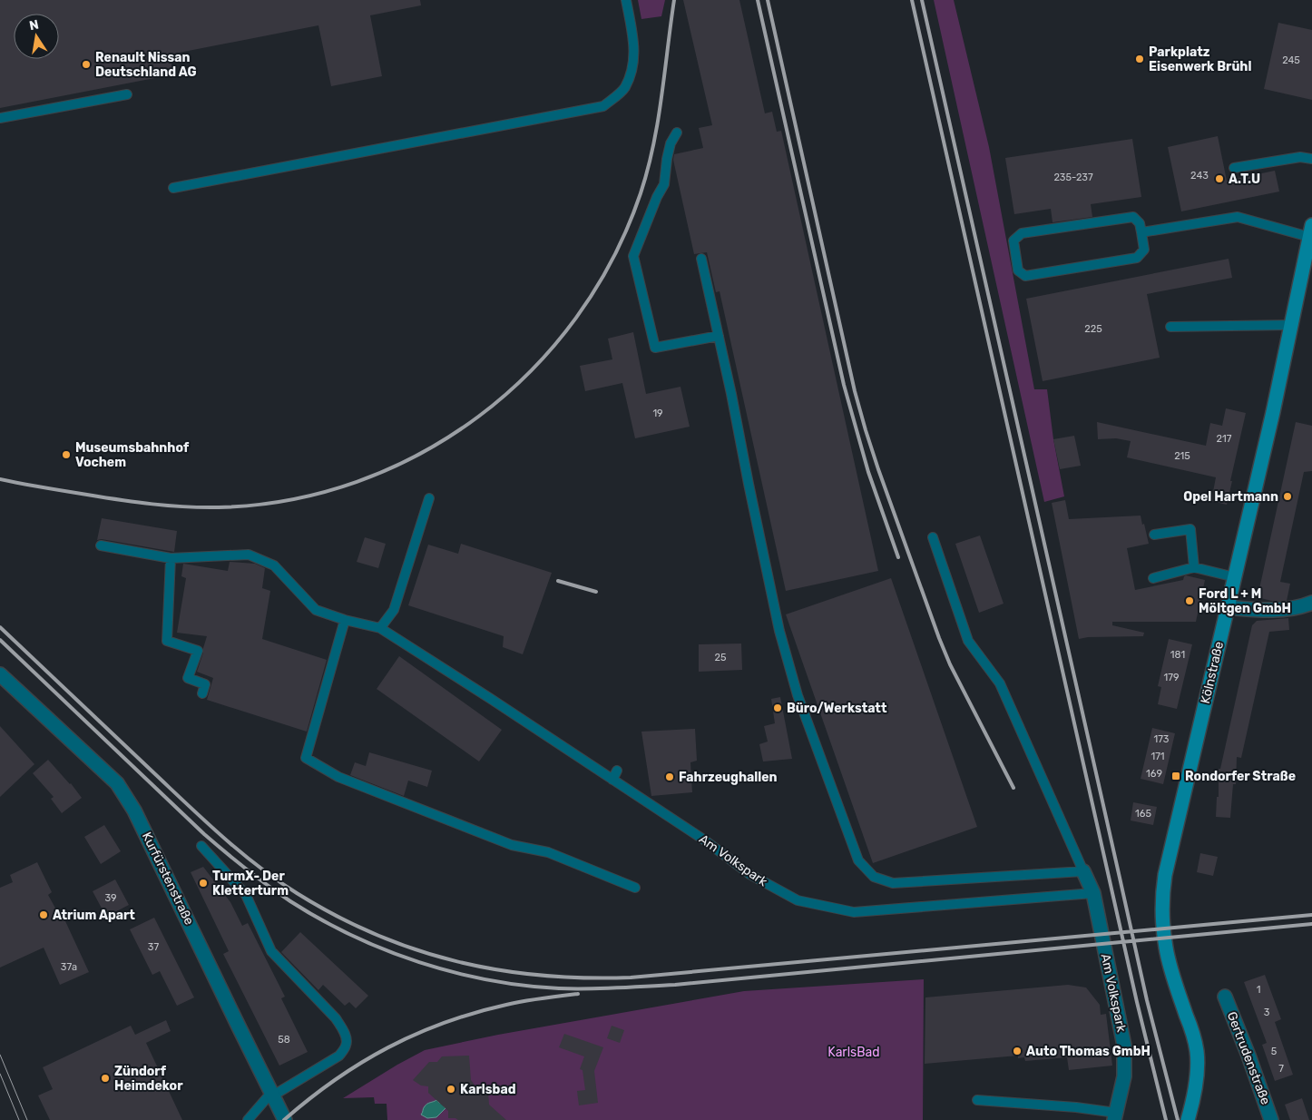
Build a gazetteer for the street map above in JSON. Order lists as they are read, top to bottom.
{
  "streets": {
    "main road": ["Kölnstraße"],
    "street": ["Am Volkspark", "Kurfürstenstraße", "Gertrudenstraße"]
  },
  "parks": ["KarlsBad"],
  "places": {
    "other": [
      "Parkplatz Eisenwerk Brühl",
      "Renault Nissan Deutschland AG",
      "A.T.U",
      "Museumsbahnhof Vochem",
      "Opel Hartmann",
      "Ford L + M Möltgen GmbH",
      "Büro/Werkstatt",
      "Fahrzeughallen",
      "TurmX- Der Kletterturm",
      "Atrium Apart",
      "Auto Thomas GmbH",
      "Zündorf Heimdekor",
      "Karlsbad"
    ],
    "transit": ["Rondorfer Straße"]
  },
  "house_numbers": [
    "245",
    "243",
    "235-237",
    "225",
    "19",
    "217",
    "215",
    "181",
    "25",
    "179",
    "173",
    "171",
    "169",
    "165",
    "39",
    "37",
    "37a",
    "1",
    "3",
    "58",
    "5",
    "7"
  ],
  "north": "top"
}
